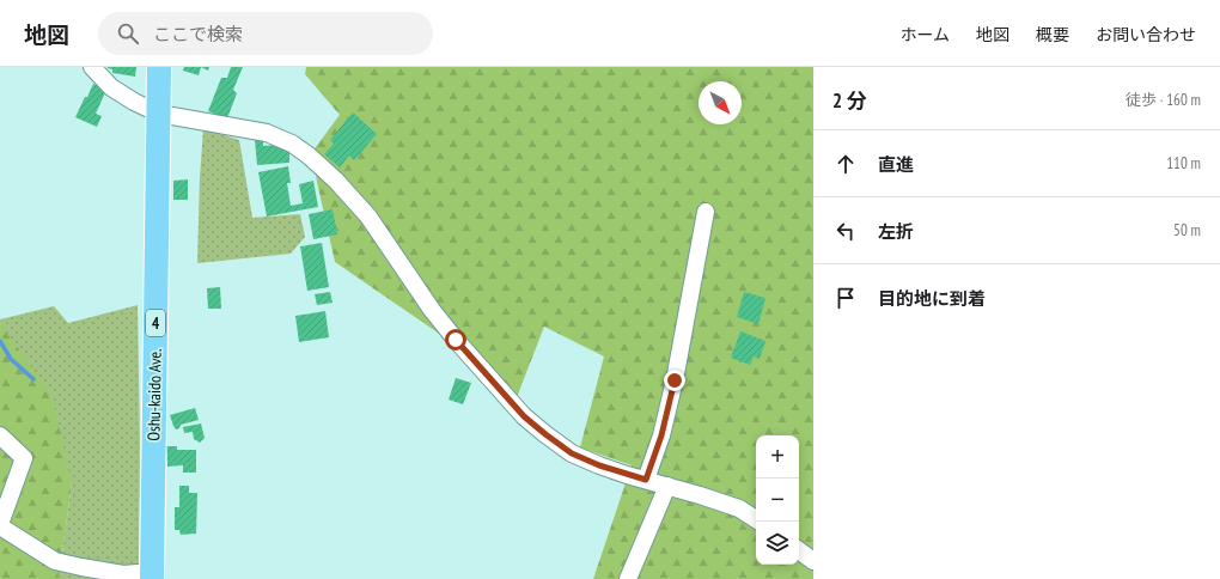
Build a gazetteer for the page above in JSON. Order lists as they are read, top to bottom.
{
  "streets": {
    "highway": ["4", "Oshu-kaido Ave."]
  },
  "north": "bottom right",
  "page": {
    "header": "地図",
    "search": "ここで検索",
    "nav": [
      "ホーム",
      "地図",
      "概要",
      "お問い合わせ"
    ],
    "heading": ["2 分", "徒歩 · 160 m"],
    "list": [
      ["直進", "110 m"],
      ["左折", "50 m"],
      "目的地に到着"
    ],
    "map_buttons": ["+", "−"]
  }
}
